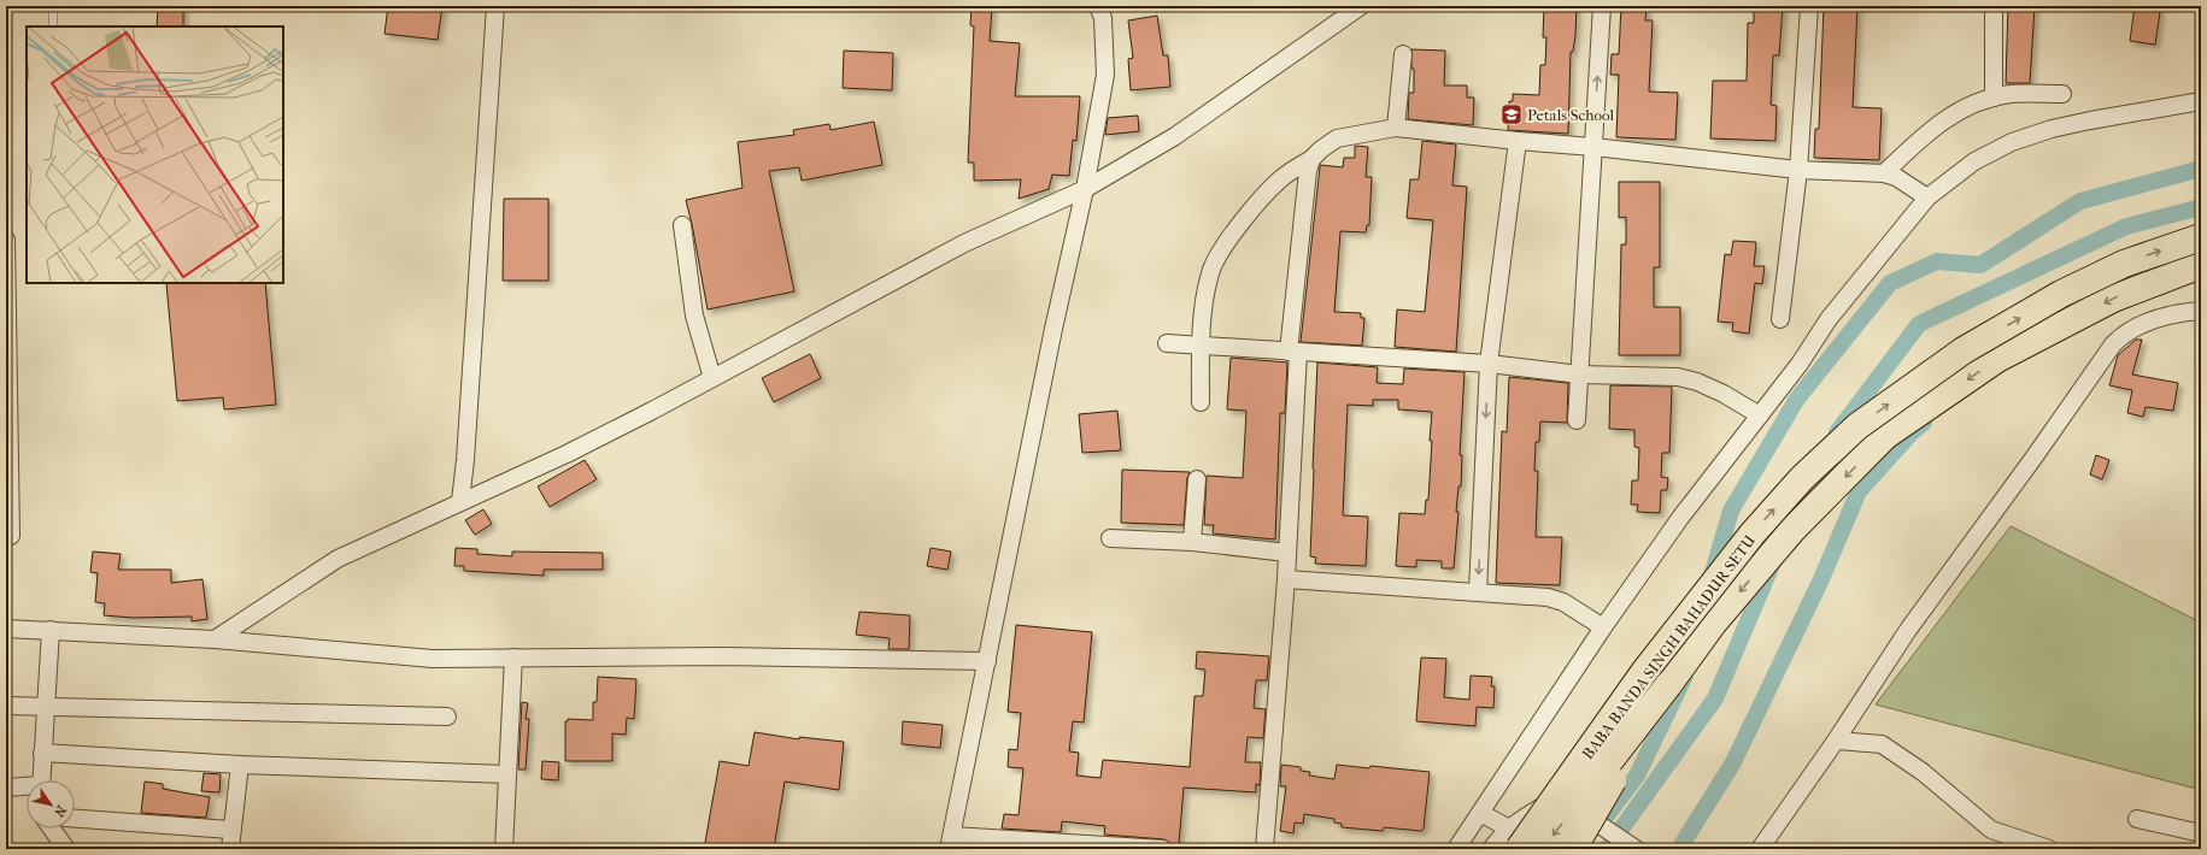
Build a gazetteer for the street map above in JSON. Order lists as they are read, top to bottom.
{
  "streets": {
    "highway": ["BABA BANDA SINGH BAHADUR SETU"]
  },
  "places": {
    "school or university": ["Petals School"]
  },
  "north": "bottom right"
}
